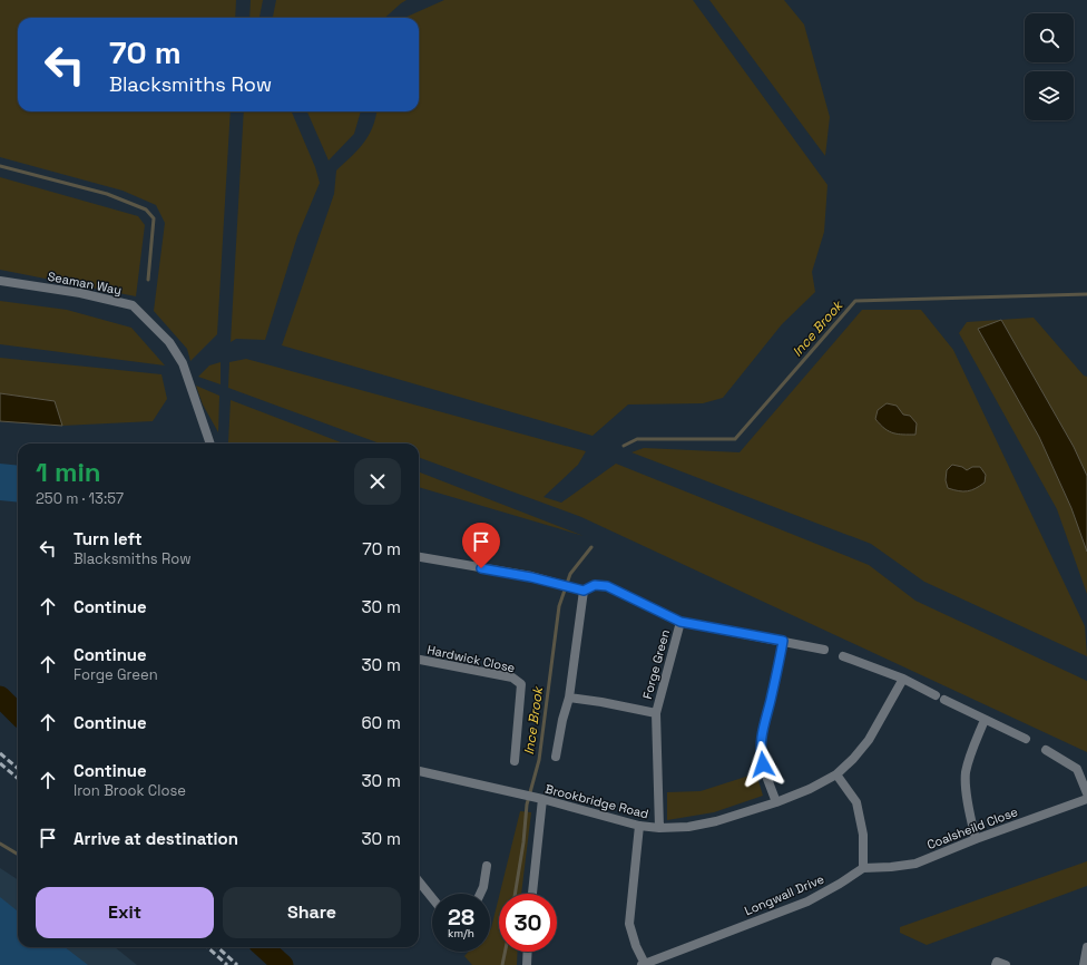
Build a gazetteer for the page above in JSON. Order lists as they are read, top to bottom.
{
  "streets": {
    "street": [
      "Seaman Way",
      "Hardwick Close",
      "Forge Green",
      "Brookbridge Road",
      "Coalsheild Close",
      "Longwall Drive"
    ]
  },
  "crossings": [
    ["Forge Green", "Brookbridge Road"],
    ["Coalsheild Close", "Longwall Drive"]
  ],
  "water": ["Ince Brook"],
  "page": {
    "turn": ["70 m", "Blacksmiths Row"],
    "heading": ["1 min", "250 m · 13:57"],
    "list": [
      {
        "name": "Turn left",
        "note": "Blacksmiths Row",
        "value": "70 m"
      },
      {
        "name": "Continue",
        "value": "30 m"
      },
      {
        "name": "Continue",
        "note": "Forge Green",
        "value": "30 m"
      },
      {
        "name": "Continue",
        "value": "60 m"
      },
      {
        "name": "Continue",
        "note": "Iron Brook Close",
        "value": "30 m"
      },
      {
        "name": "Arrive at destination",
        "value": "30 m"
      }
    ],
    "buttons": ["Exit", "Share"],
    "speed": "28 km/h",
    "limit": "30"
  }
}
